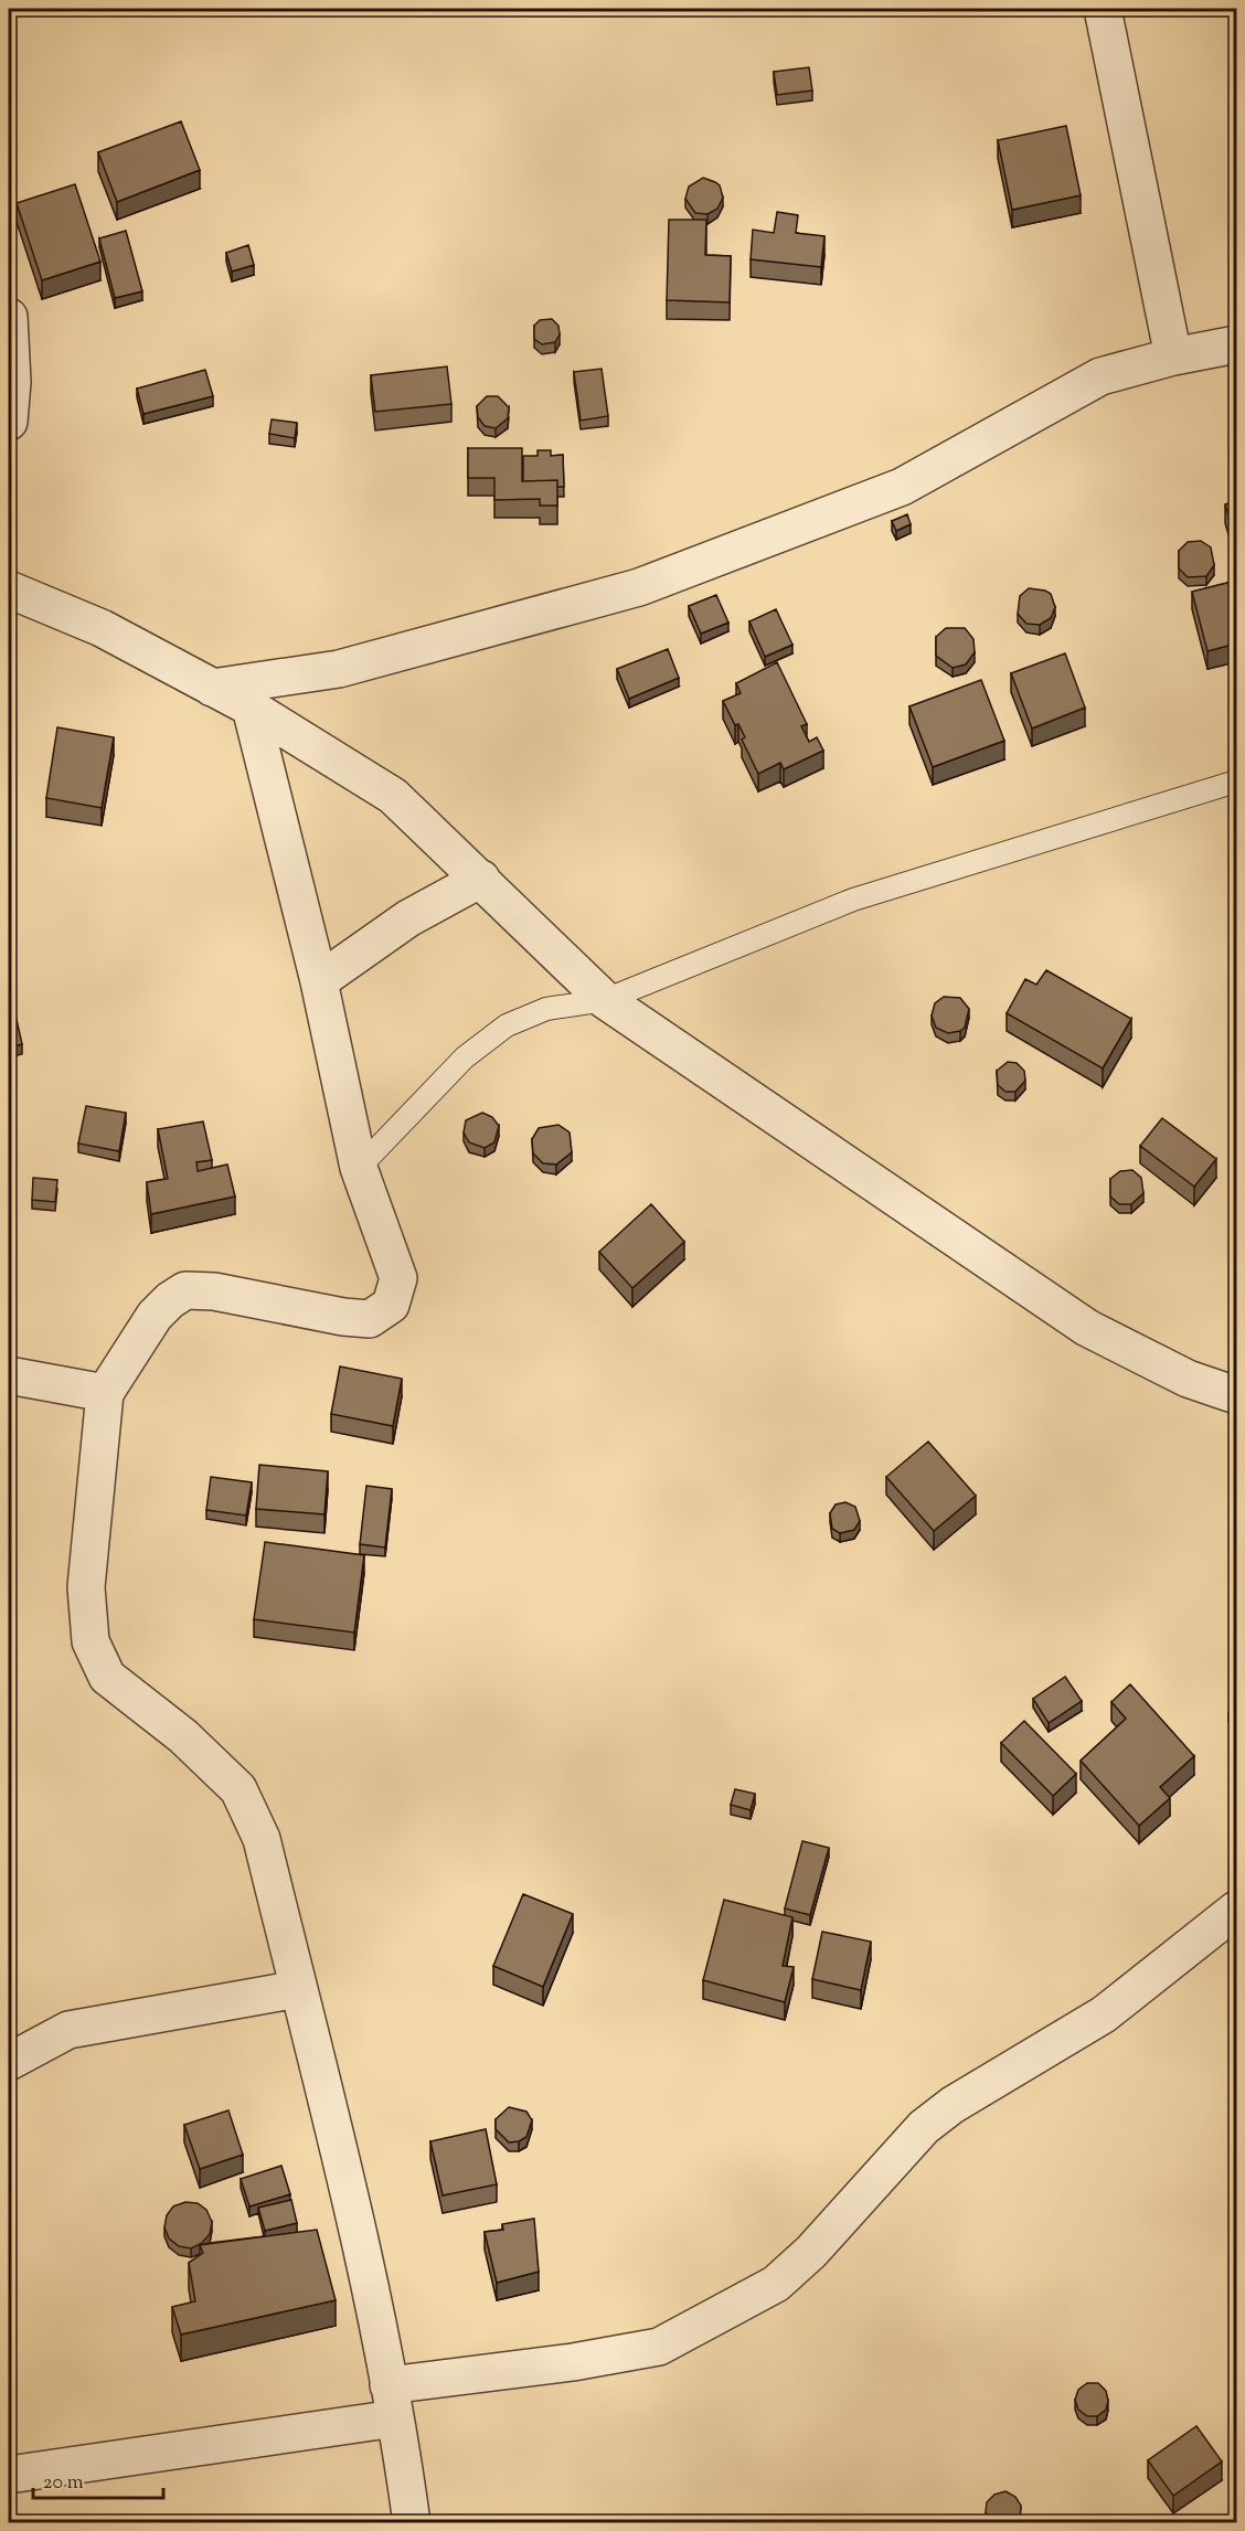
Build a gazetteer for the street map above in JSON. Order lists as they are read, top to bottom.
{
  "scale_bar": "20 m"
}
